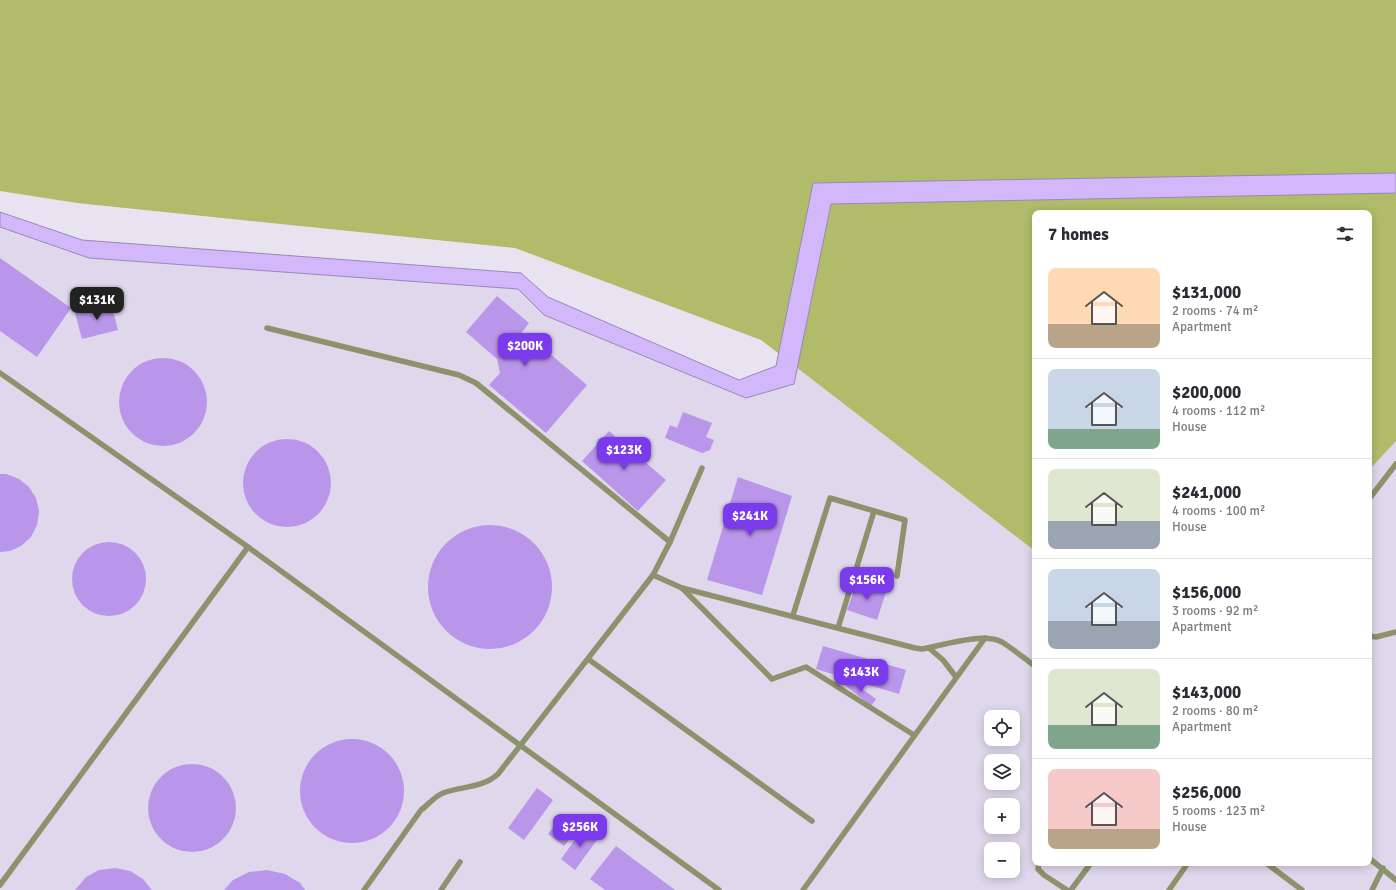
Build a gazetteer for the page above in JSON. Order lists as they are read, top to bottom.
{
  "page": {
    "heading": "7 homes",
    "list": [
      {
        "name": "$131,000",
        "note": "2 rooms · 74 m² · Apartment"
      },
      {
        "name": "$200,000",
        "note": "4 rooms · 112 m² · House"
      },
      {
        "name": "$241,000",
        "note": "4 rooms · 100 m² · House"
      },
      {
        "name": "$156,000",
        "note": "3 rooms · 92 m² · Apartment"
      },
      {
        "name": "$143,000",
        "note": "2 rooms · 80 m² · Apartment"
      },
      {
        "name": "$256,000",
        "note": "5 rooms · 123 m² · House"
      }
    ],
    "price": [
      "$131K",
      "$200K",
      "$123K",
      "$241K",
      "$156K",
      "$143K",
      "$256K"
    ],
    "map_buttons": ["+", "−"]
  }
}
